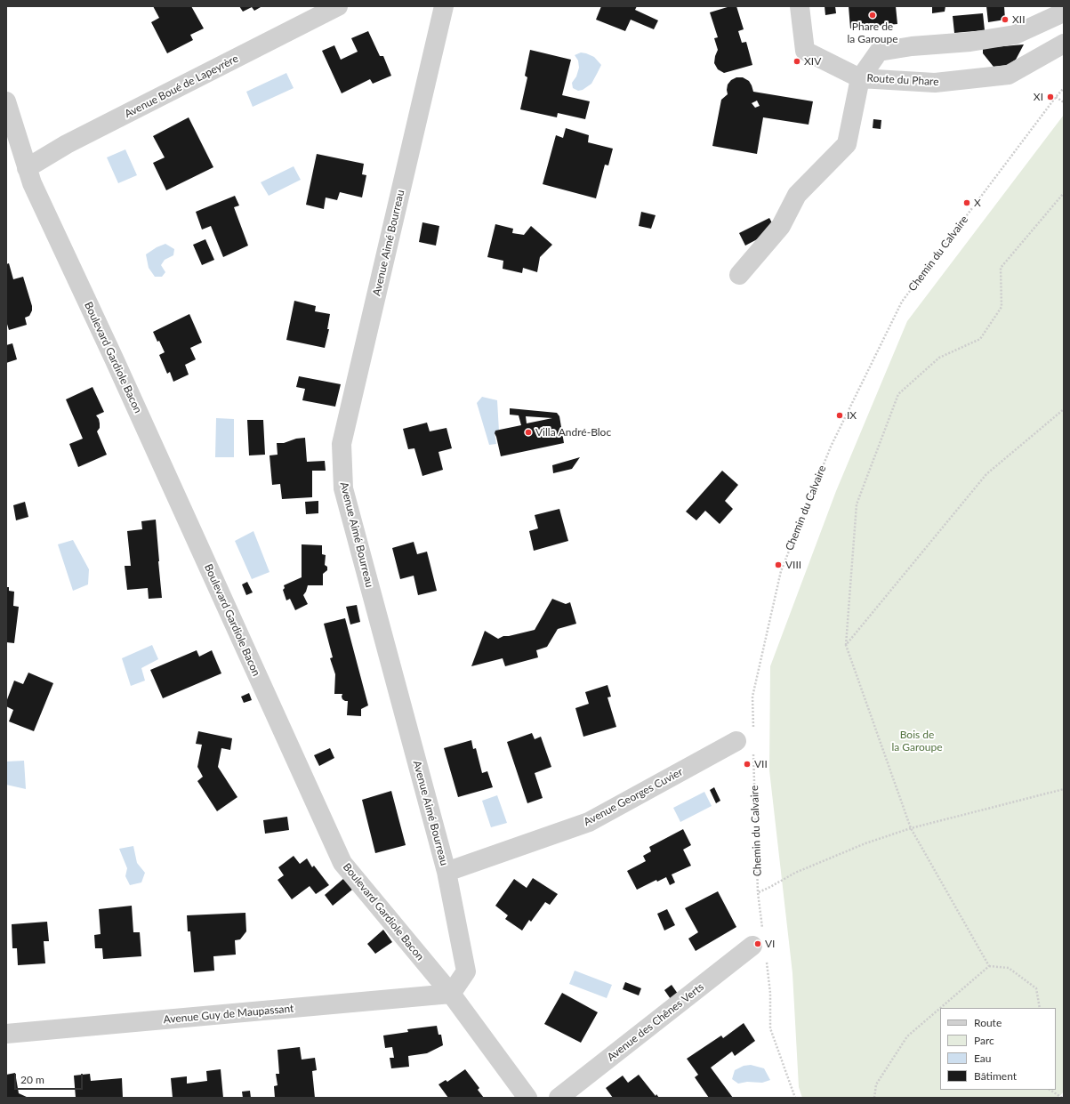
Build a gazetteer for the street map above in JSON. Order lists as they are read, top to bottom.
{
  "streets": {
    "street": [
      "Route du Phare",
      "Avenue Boué de Lapeyrère",
      "Avenue Aimé Bourreau",
      "Boulevard Gardiole Bacon",
      "Avenue Georges Cuvier",
      "Avenue Guy de Maupassant",
      "Avenue des Chênes Verts"
    ],
    "path": ["Chemin du Calvaire"]
  },
  "crossings": [
    ["Avenue Boué de Lapeyrère", "Boulevard Gardiole Bacon"],
    ["Avenue Aimé Bourreau", "Boulevard Gardiole Bacon"],
    ["Avenue Aimé Bourreau", "Avenue Georges Cuvier"],
    ["Avenue Aimé Bourreau", "Avenue Guy de Maupassant"],
    ["Chemin du Calvaire", "Avenue Georges Cuvier"],
    ["Chemin du Calvaire", "Avenue des Chênes Verts"],
    ["Boulevard Gardiole Bacon", "Avenue Guy de Maupassant"]
  ],
  "parks": ["Bois de la Garoupe"],
  "places": [
    "Phare de la Garoupe",
    "XII",
    "XIV",
    "XI",
    "X",
    "IX",
    "Villa André-Bloc",
    "VIII",
    "VII",
    "VI"
  ],
  "legend": [
    "Route",
    "Parc",
    "Eau",
    "Bâtiment"
  ],
  "scale_bar": "20 m"
}
